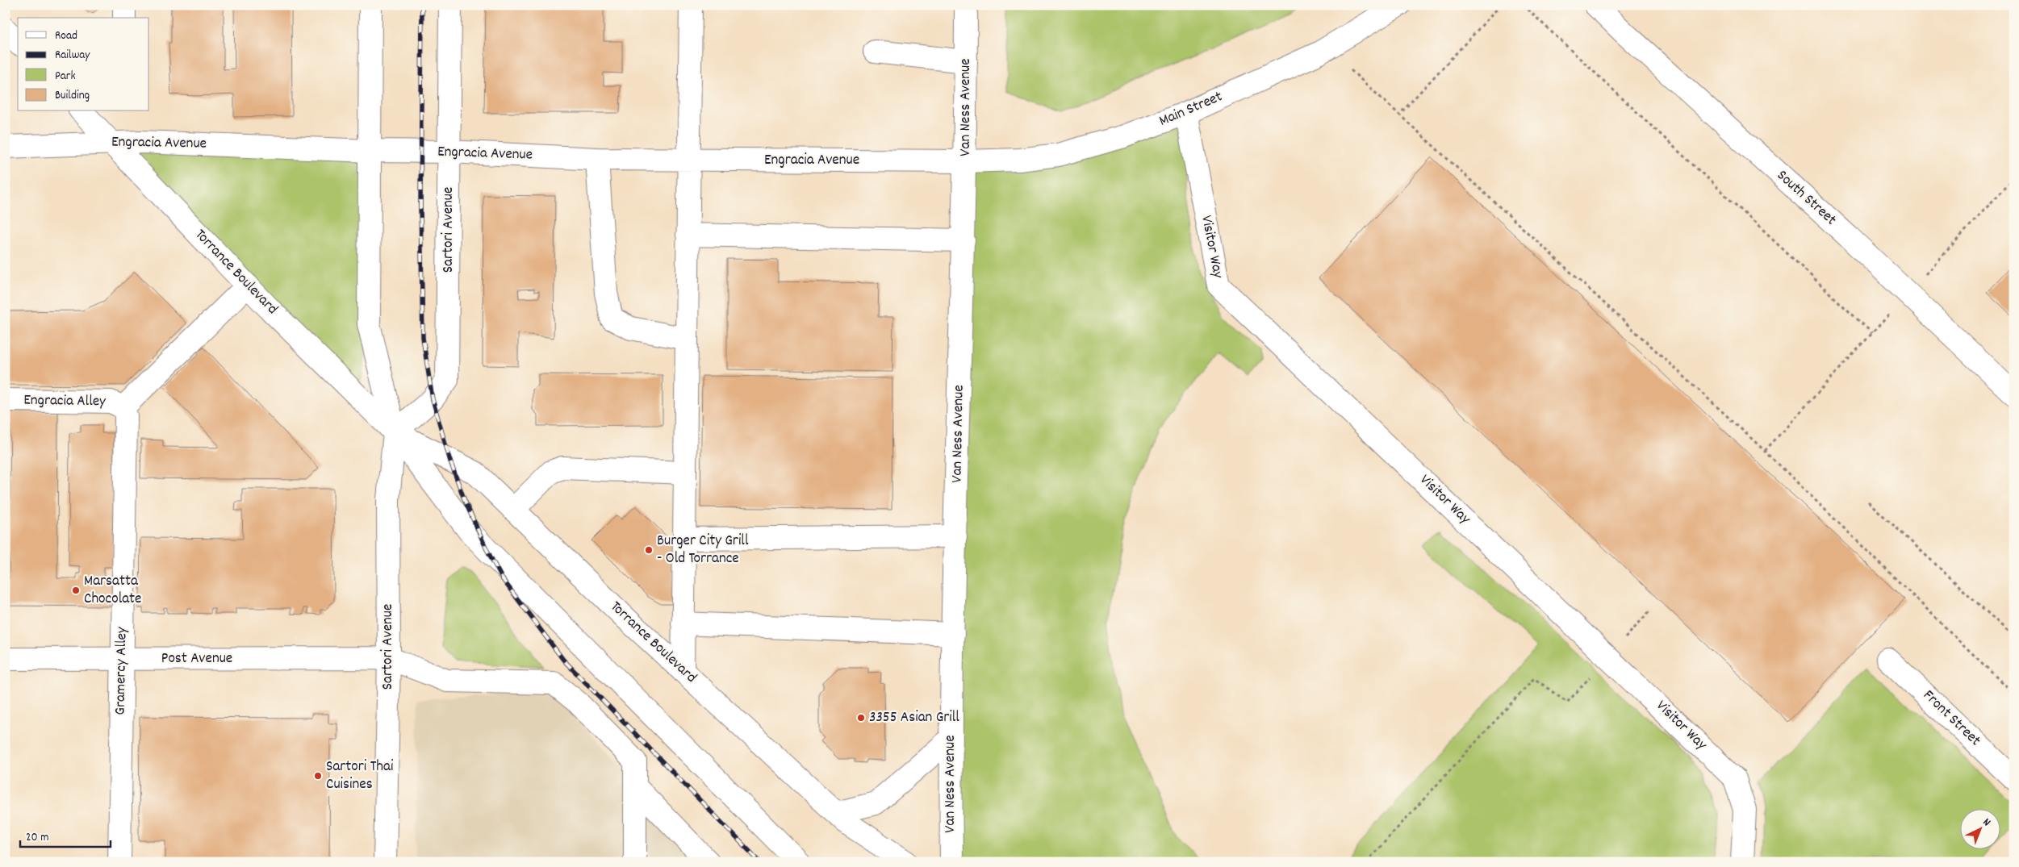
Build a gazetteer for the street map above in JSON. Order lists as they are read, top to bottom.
{
  "streets": {
    "street": [
      "Van Ness Avenue",
      "Main Street",
      "Engracia Avenue",
      "South Street",
      "Sartori Avenue",
      "Visitor Way",
      "Torrance Boulevard",
      "Engracia Alley",
      "Post Avenue",
      "Gramercy Alley",
      "Front Street"
    ]
  },
  "crossings": [
    ["Van Ness Avenue", "Main Street"],
    ["Van Ness Avenue", "Engracia Avenue"],
    ["Main Street", "Engracia Avenue"],
    ["Main Street", "Visitor Way"],
    ["Engracia Avenue", "Sartori Avenue"],
    ["Engracia Avenue", "Torrance Boulevard"],
    ["Sartori Avenue", "Torrance Boulevard"],
    ["Sartori Avenue", "Post Avenue"],
    ["Engracia Alley", "Gramercy Alley"],
    ["Post Avenue", "Gramercy Alley"]
  ],
  "places": [
    "Burger City Grill - Old Torrance",
    "Marsatta Chocolate",
    "3355 Asian Grill",
    "Sartori Thai Cuisines"
  ],
  "legend": [
    "Road",
    "Railway",
    "Park",
    "Building"
  ],
  "scale_bar": "20 m",
  "north": "top right"
}
